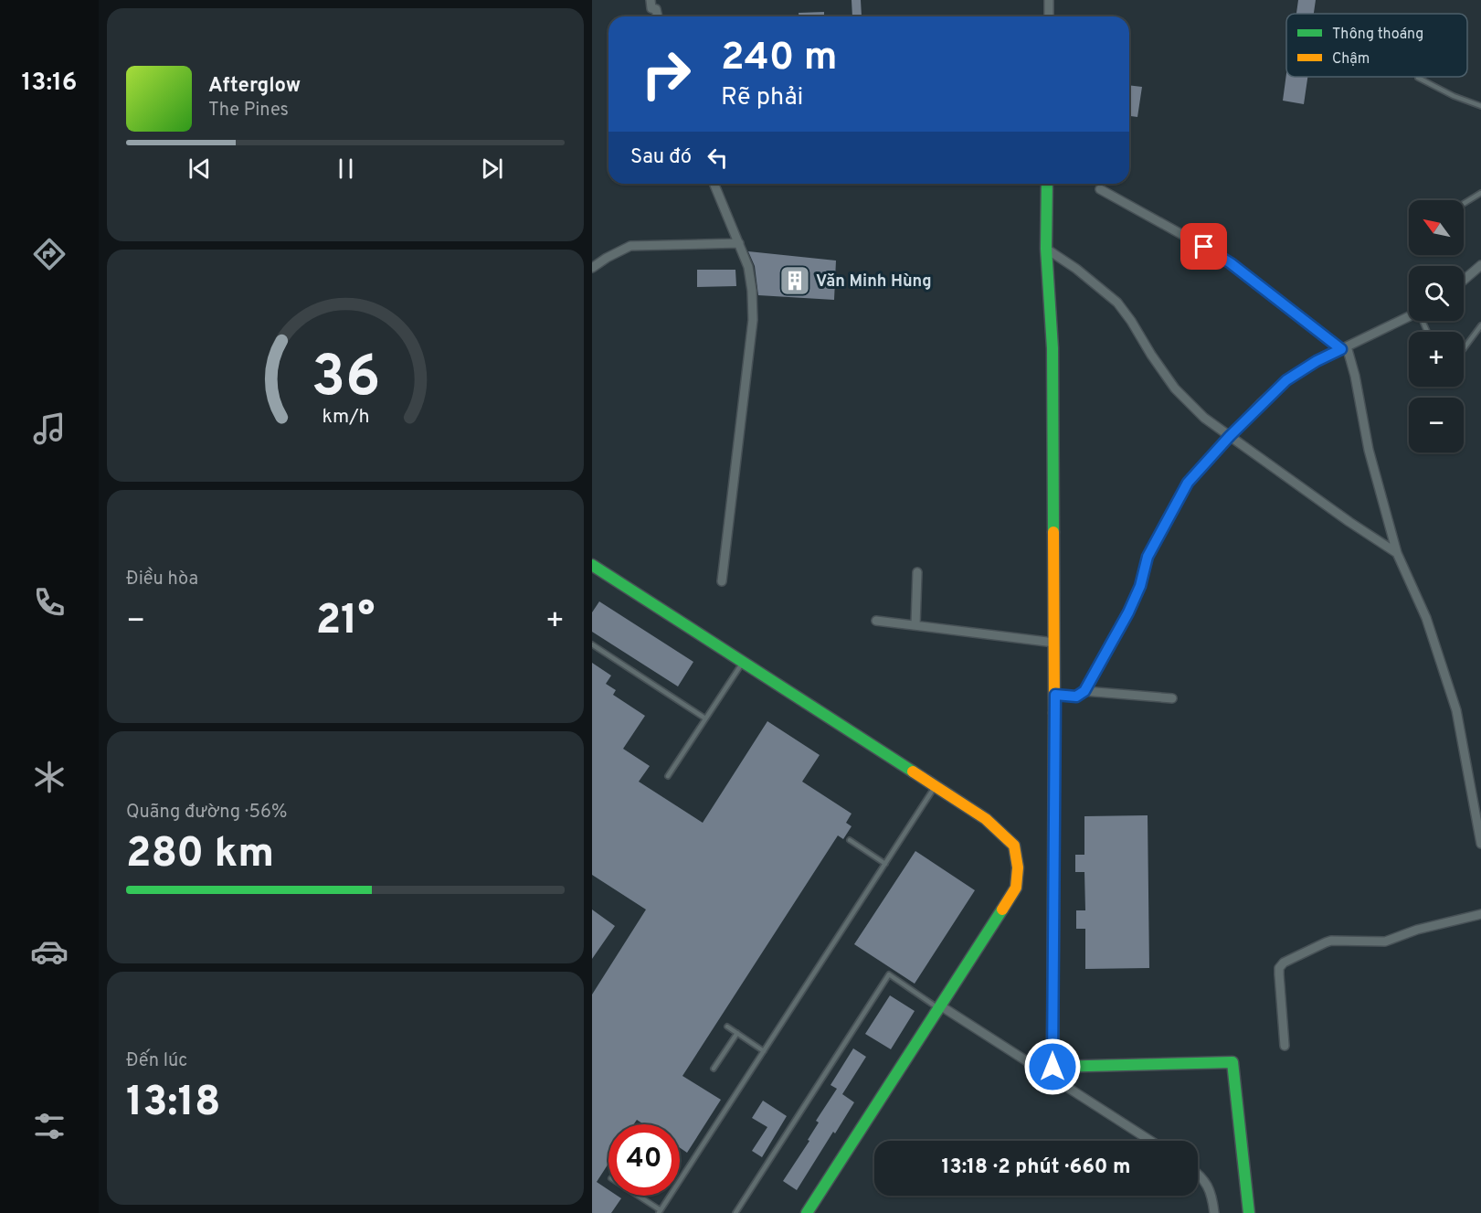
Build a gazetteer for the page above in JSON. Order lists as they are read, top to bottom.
{
  "places": {
    "building": ["Văn Minh Hùng"]
  },
  "legend": ["Thông thoáng", "Chậm"],
  "north": "top left",
  "page": {
    "tabs": "13:16",
    "turn": ["240 m", "Rẽ phải"],
    "song": ["Afterglow", "The Pines"],
    "then": "Sau đó",
    "map_buttons": ["+", "−"],
    "tile": [
      "Điều hòa",
      ["Quãng đường · 56%", "280 km"],
      ["Đến lúc", "13:18"]
    ],
    "heat": ["−", "21°", "+"],
    "limit": "40",
    "trip": "13:18 · 2 phút · 660 m",
    "gauge": ["36", "km/h"]
  }
}
